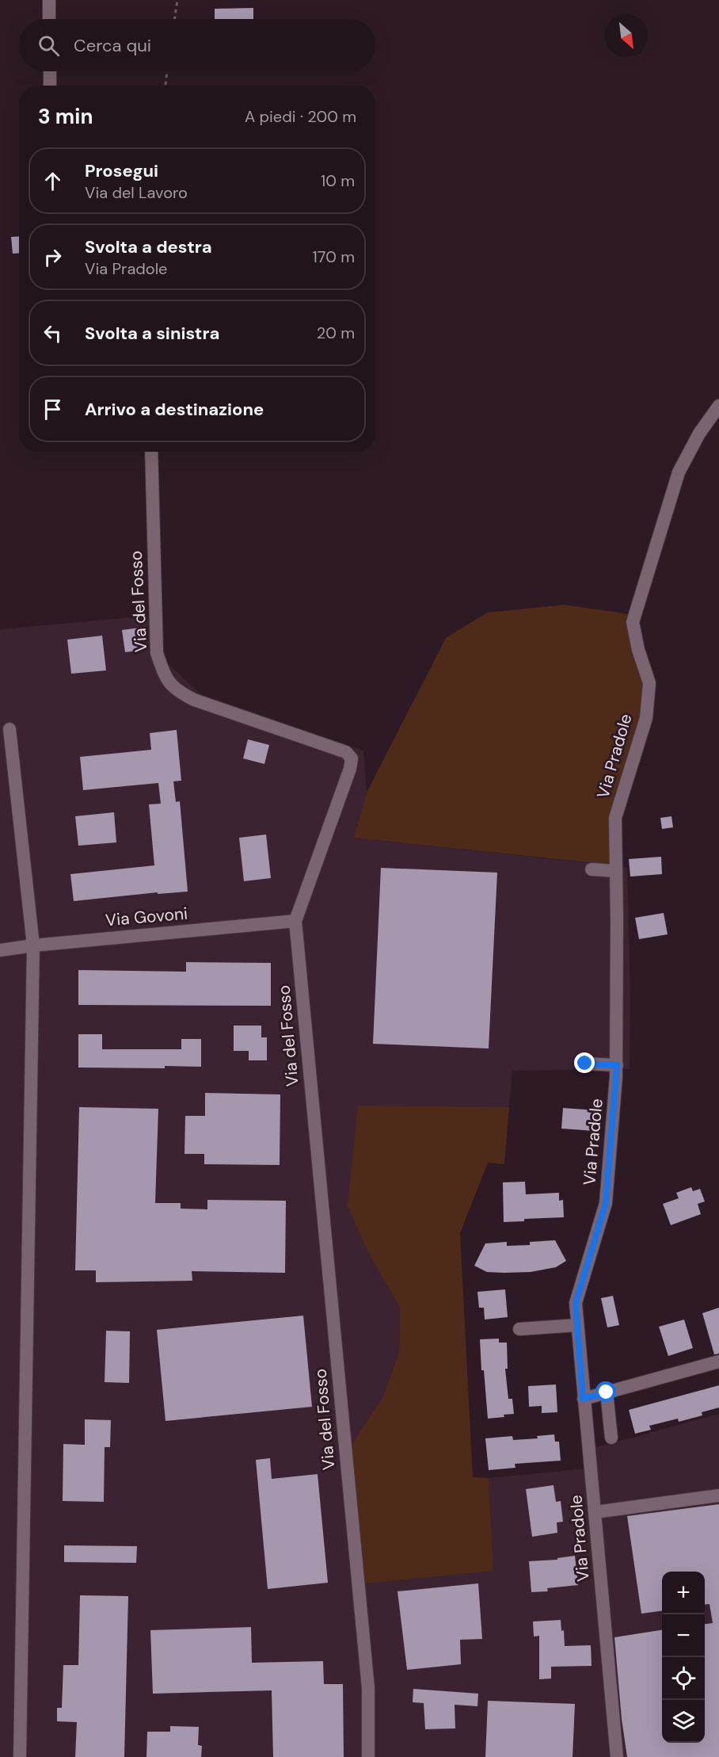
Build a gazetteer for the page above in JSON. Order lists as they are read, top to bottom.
{
  "streets": {
    "street": ["Via del Fosso", "Via Pradole", "Via Govoni"]
  },
  "crossings": [
    ["Via del Fosso", "Via Govoni"]
  ],
  "north": "bottom right",
  "page": {
    "search": "Cerca qui",
    "heading": ["3 min", "A piedi · 200 m"],
    "list": [
      ["Prosegui", "Via del Lavoro", "10 m"],
      ["Svolta a destra", "Via Pradole", "170 m"],
      ["Svolta a sinistra", "20 m"],
      "Arrivo a destinazione"
    ],
    "map_buttons": ["+", "−"]
  }
}
